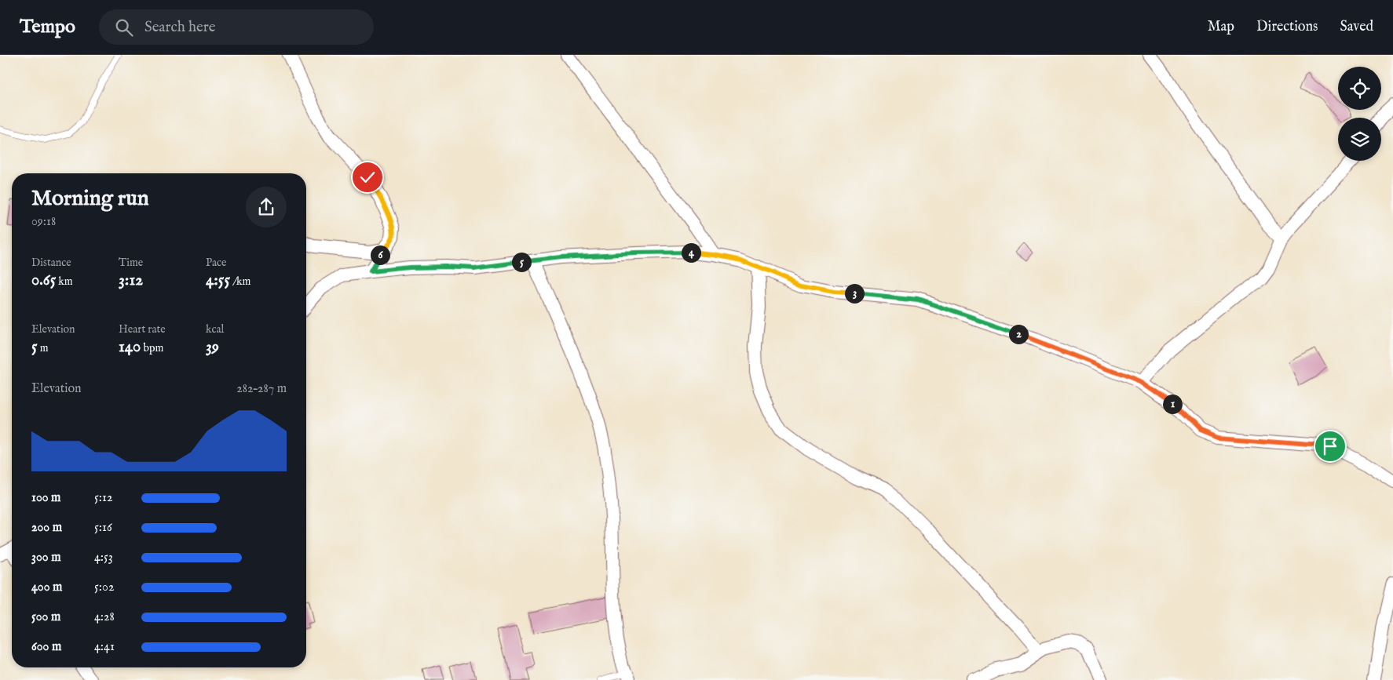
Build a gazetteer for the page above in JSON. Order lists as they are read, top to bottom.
{
  "page": {
    "header": "Tempo",
    "search": "Search here",
    "nav": ["Map", "Directions", "Saved"],
    "heading": ["Morning run", "09:18"],
    "stats": [
      ["Distance", "0.65 km"],
      ["Time", "3:12"],
      ["Pace", "4:55 /km"],
      ["Elevation", "5 m"],
      ["Heart rate", "140 bpm"],
      ["kcal", "39"]
    ],
    "pins": [
      "4",
      "6",
      "5",
      "3",
      "2",
      "1"
    ],
    "chart": ["Elevation", "282–287 m"],
    "list": [
      {
        "name": "100 m",
        "note": "5:12"
      },
      {
        "name": "200 m",
        "note": "5:16"
      },
      {
        "name": "300 m",
        "note": "4:53"
      },
      {
        "name": "400 m",
        "note": "5:02"
      },
      {
        "name": "500 m",
        "note": "4:28"
      },
      {
        "name": "600 m",
        "note": "4:41"
      }
    ]
  }
}
